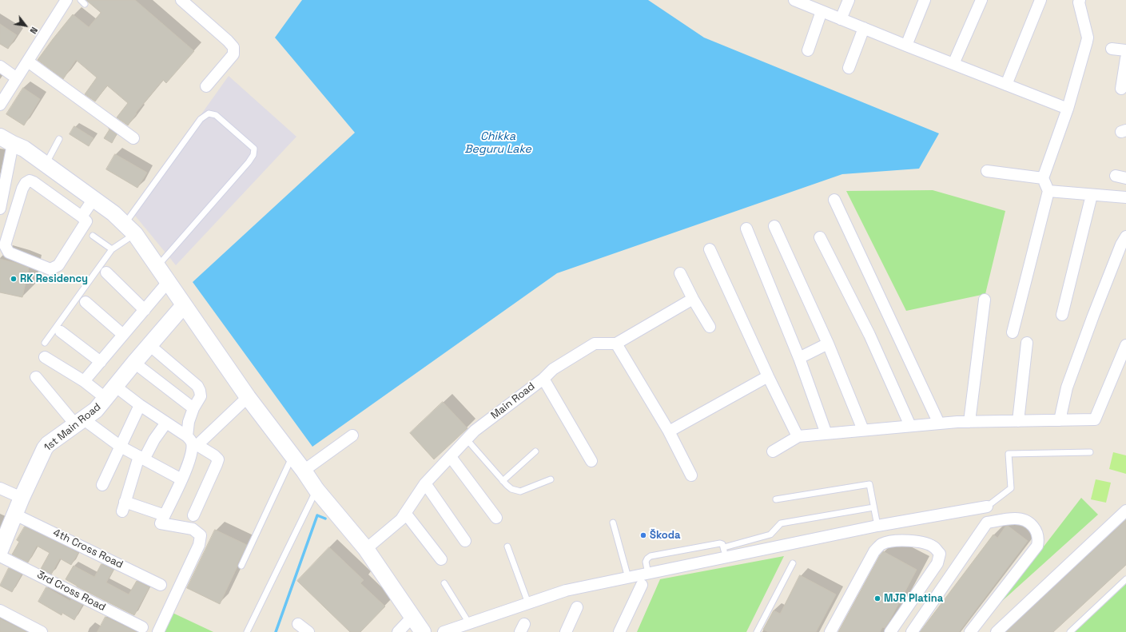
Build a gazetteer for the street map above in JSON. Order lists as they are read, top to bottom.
{
  "streets": {
    "street": [
      "Main Road",
      "1st Main Road",
      "4th Cross Road",
      "3rd Cross Road"
    ]
  },
  "crossings": [
    ["1st Main Road", "4th Cross Road"]
  ],
  "water": ["Chikka Beguru Lake"],
  "places": ["RK Residency", "Škoda", "MJR Platina"],
  "north": "bottom right"
}
